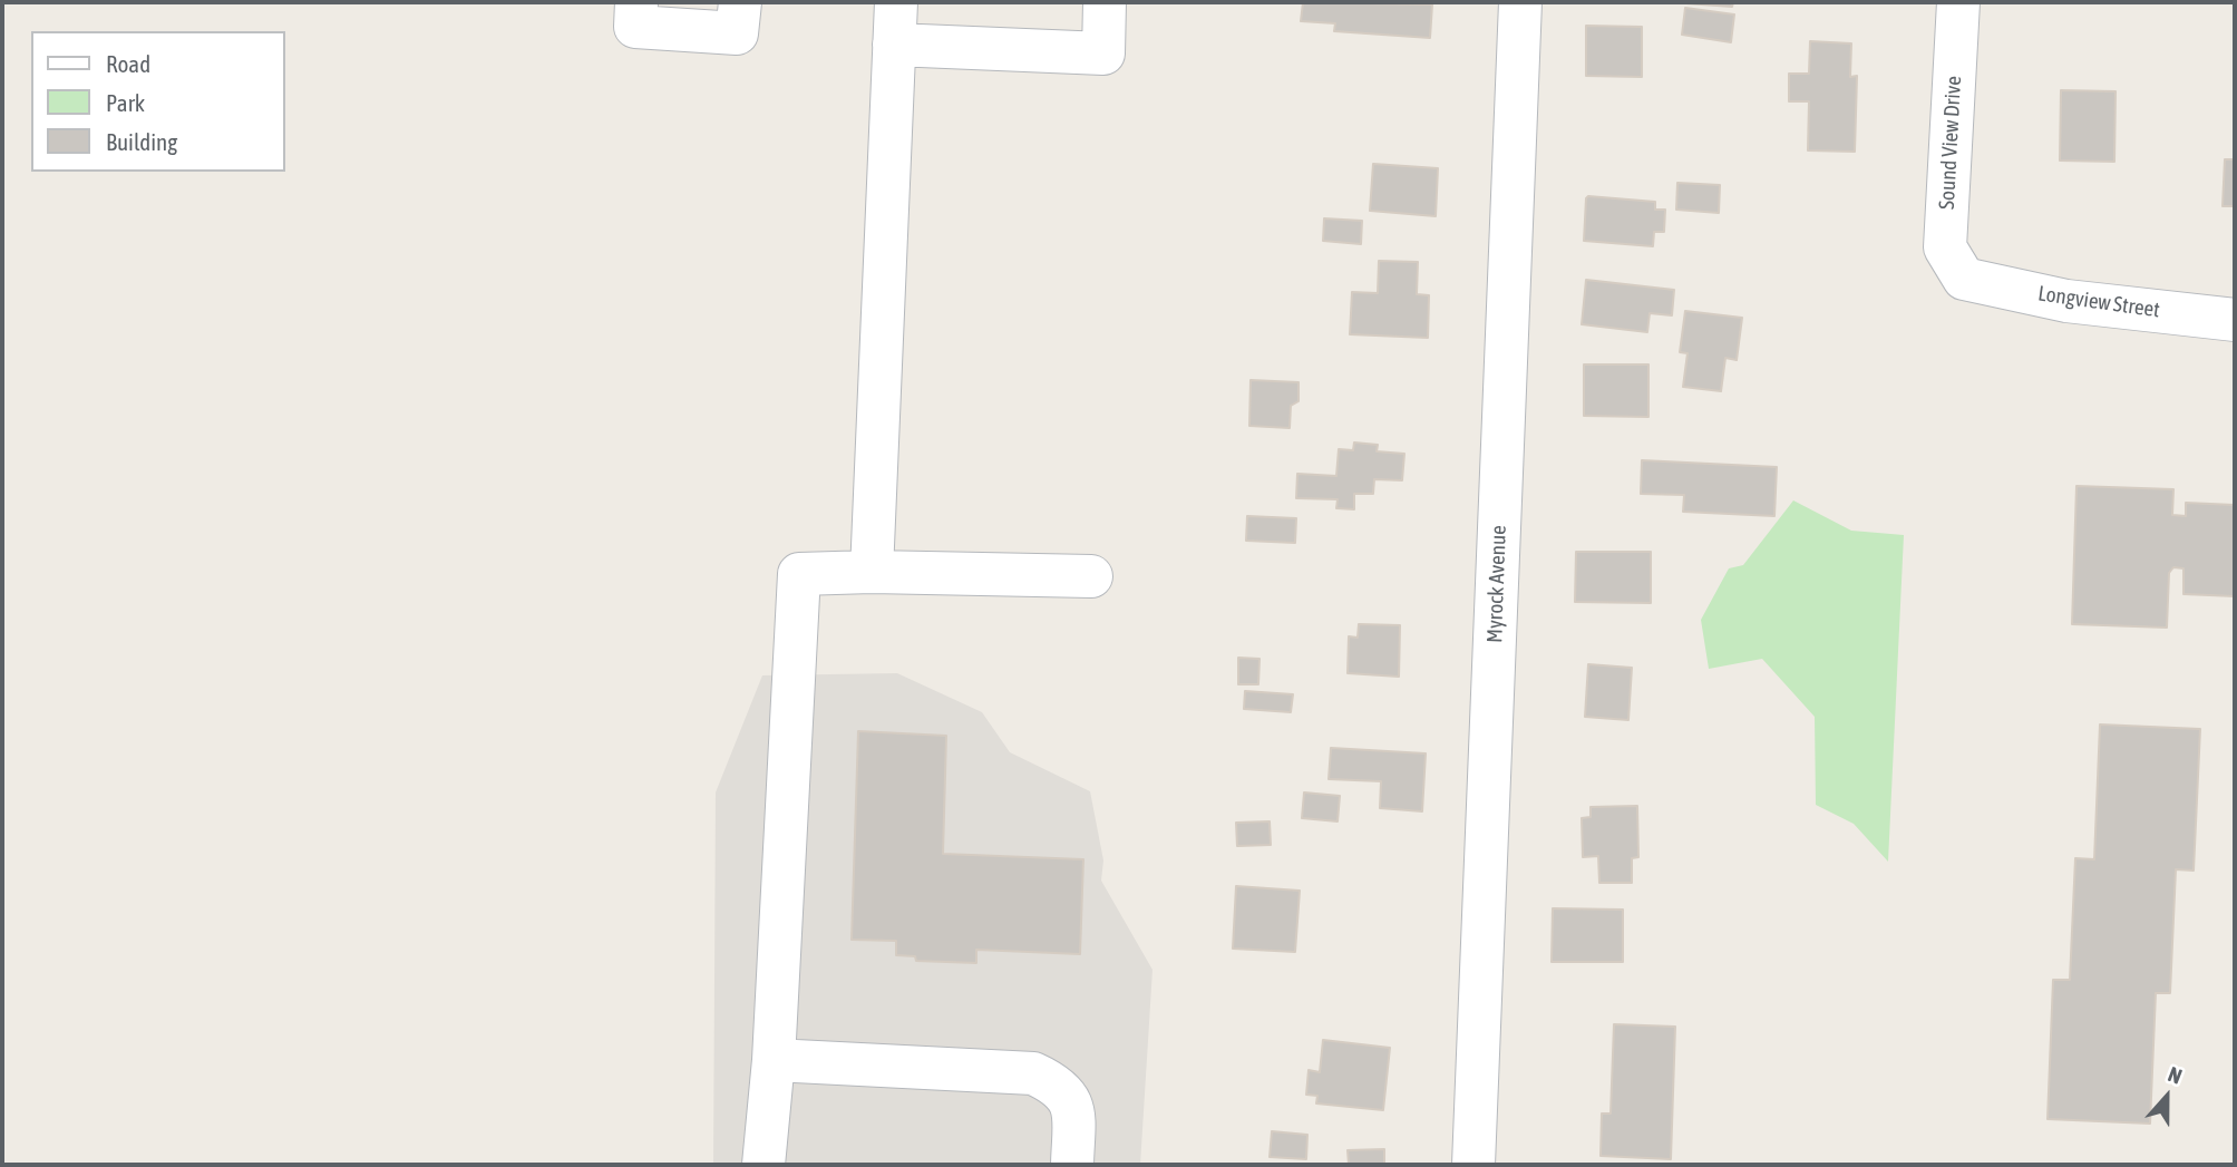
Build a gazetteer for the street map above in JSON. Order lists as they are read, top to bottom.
{
  "streets": {
    "street": ["Sound View Drive", "Longview Street", "Myrock Avenue"]
  },
  "crossings": [
    ["Sound View Drive", "Longview Street"]
  ],
  "legend": ["Road", "Park", "Building"],
  "north": "top"
}
